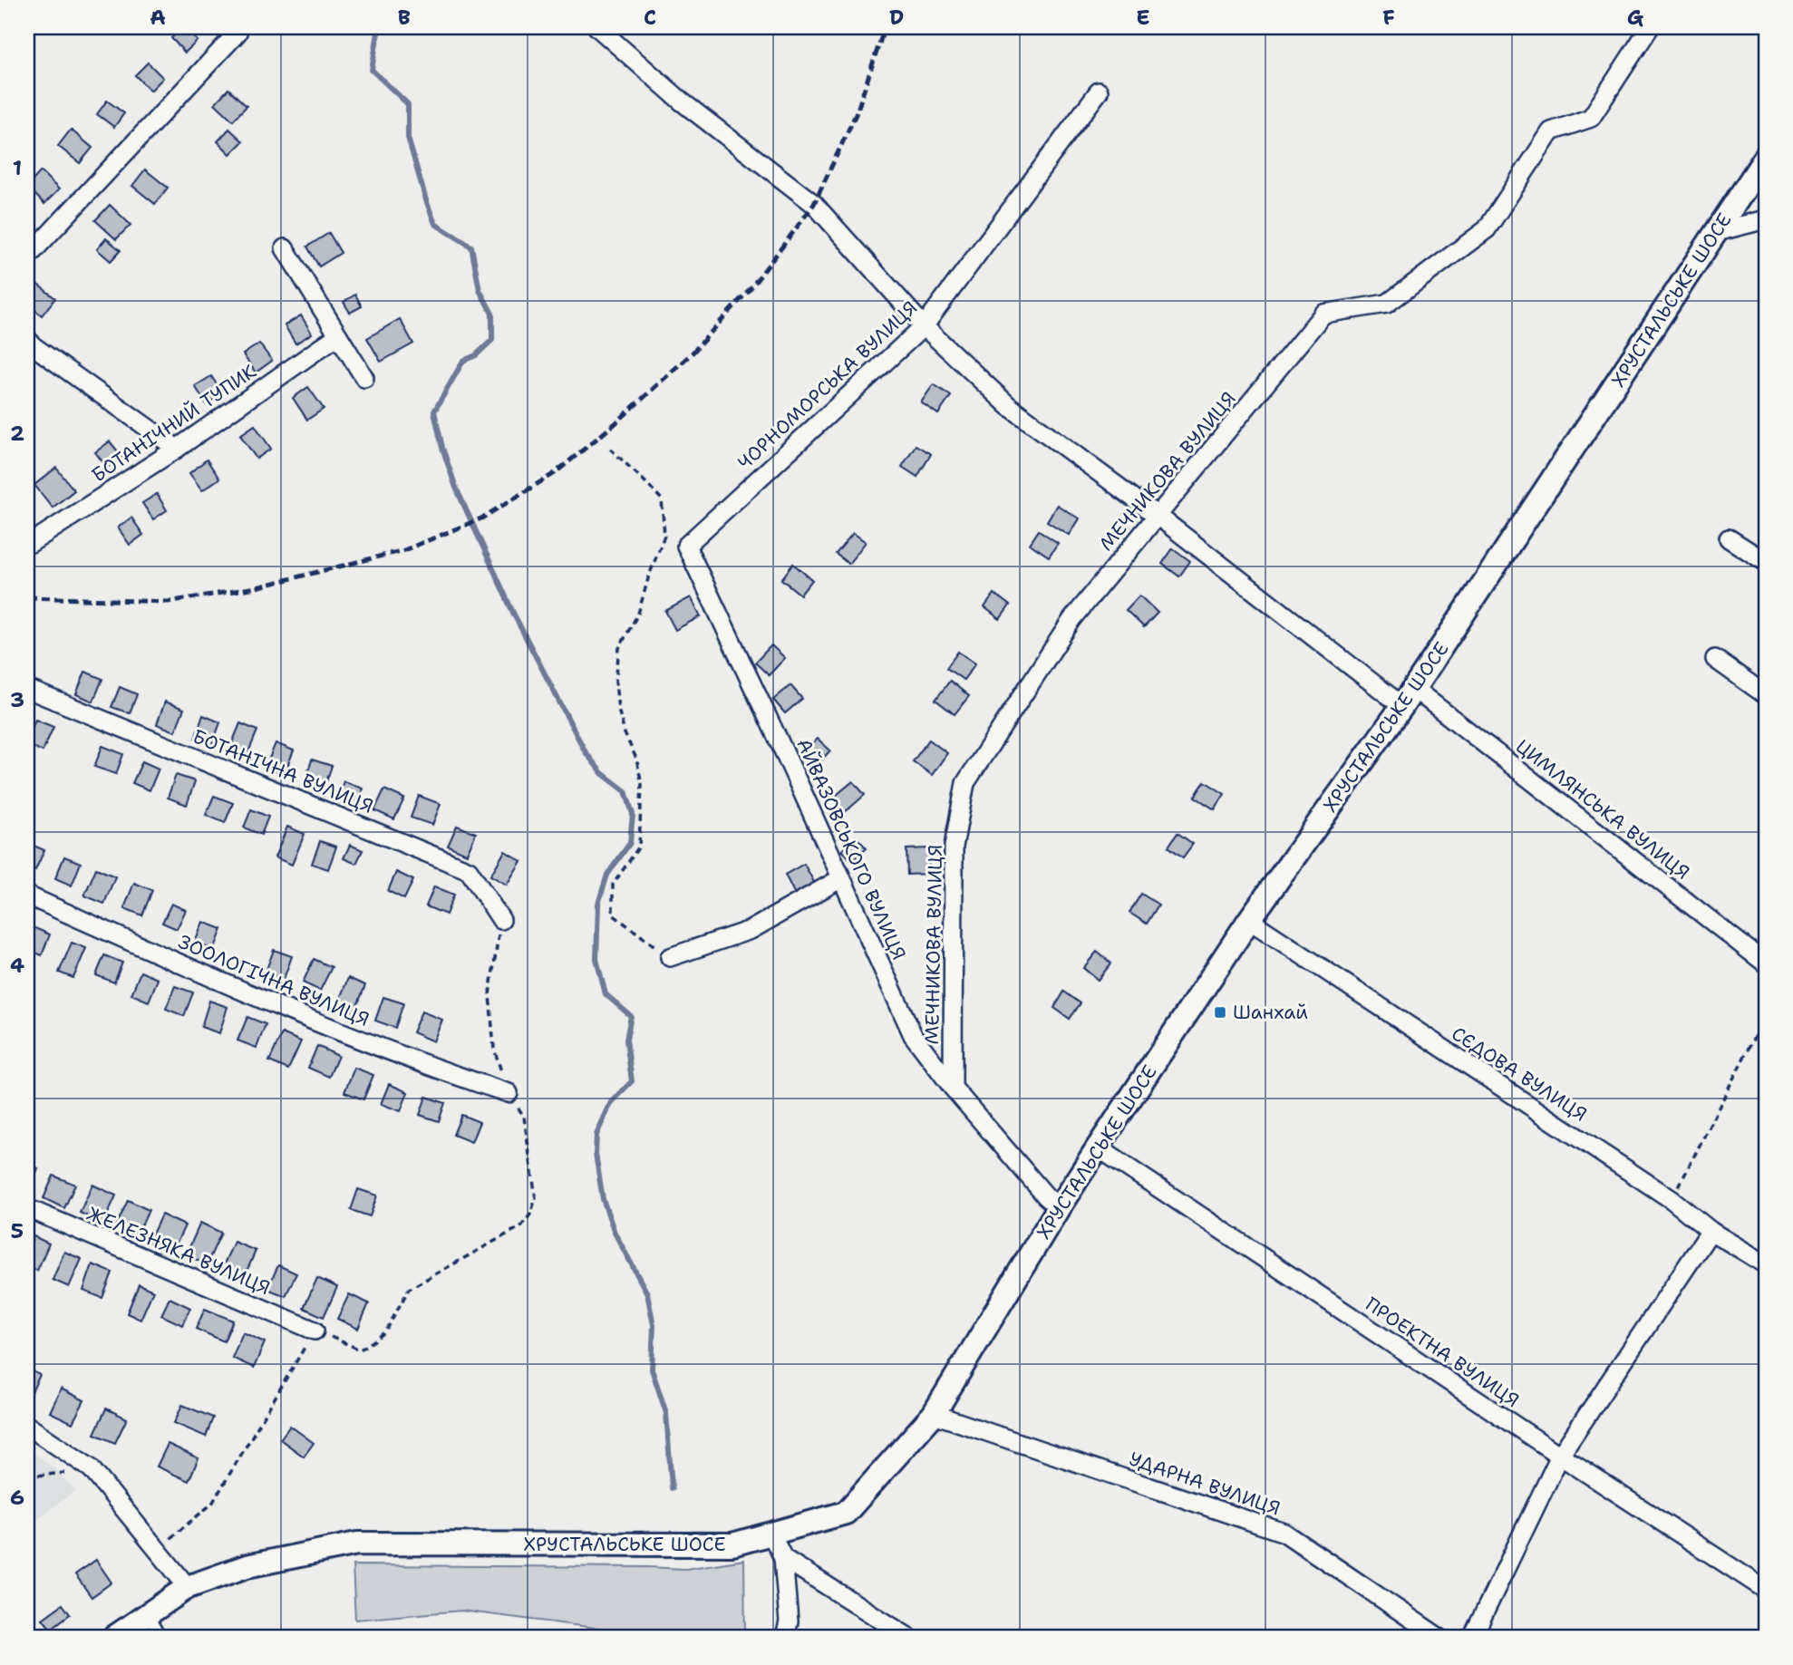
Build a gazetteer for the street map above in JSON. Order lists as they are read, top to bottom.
{
  "streets": {
    "street": [
      "ХРУСТАЛЬСЬКЕ ШОСЕ",
      "ЧОРНОМОРСЬКА ВУЛИЦЯ",
      "БОТАНІЧНИЙ ТУПИК",
      "МЕЧНИКОВА ВУЛИЦЯ",
      "БОТАНІЧНА ВУЛИЦЯ",
      "ЦИМЛЯНСЬКА ВУЛИЦЯ",
      "АЙВАЗОВСЬКОГО ВУЛИЦЯ",
      "ЗООЛОГІЧНА ВУЛИЦЯ",
      "СЄДОВА ВУЛИЦЯ",
      "ЖЕЛЕЗНЯКА ВУЛИЦЯ",
      "ПРОЕКТНА ВУЛИЦЯ",
      "УДАРНА ВУЛИЦЯ"
    ]
  },
  "crossings": [
    ["ХРУСТАЛЬСЬКЕ ШОСЕ", "ЦИМЛЯНСЬКА ВУЛИЦЯ"],
    ["ХРУСТАЛЬСЬКЕ ШОСЕ", "АЙВАЗОВСЬКОГО ВУЛИЦЯ"],
    ["ХРУСТАЛЬСЬКЕ ШОСЕ", "СЄДОВА ВУЛИЦЯ"],
    ["ХРУСТАЛЬСЬКЕ ШОСЕ", "ПРОЕКТНА ВУЛИЦЯ"],
    ["ХРУСТАЛЬСЬКЕ ШОСЕ", "УДАРНА ВУЛИЦЯ"],
    ["ЧОРНОМОРСЬКА ВУЛИЦЯ", "ЦИМЛЯНСЬКА ВУЛИЦЯ"],
    ["ЧОРНОМОРСЬКА ВУЛИЦЯ", "АЙВАЗОВСЬКОГО ВУЛИЦЯ"],
    ["МЕЧНИКОВА ВУЛИЦЯ", "ЦИМЛЯНСЬКА ВУЛИЦЯ"],
    ["МЕЧНИКОВА ВУЛИЦЯ", "АЙВАЗОВСЬКОГО ВУЛИЦЯ"]
  ],
  "places": {
    "transit": ["Шанхай"]
  },
  "grid": {
    "columns": [
      "A",
      "B",
      "C",
      "D",
      "E",
      "F",
      "G"
    ],
    "rows": [
      "1",
      "2",
      "3",
      "4",
      "5",
      "6"
    ]
  }
}
